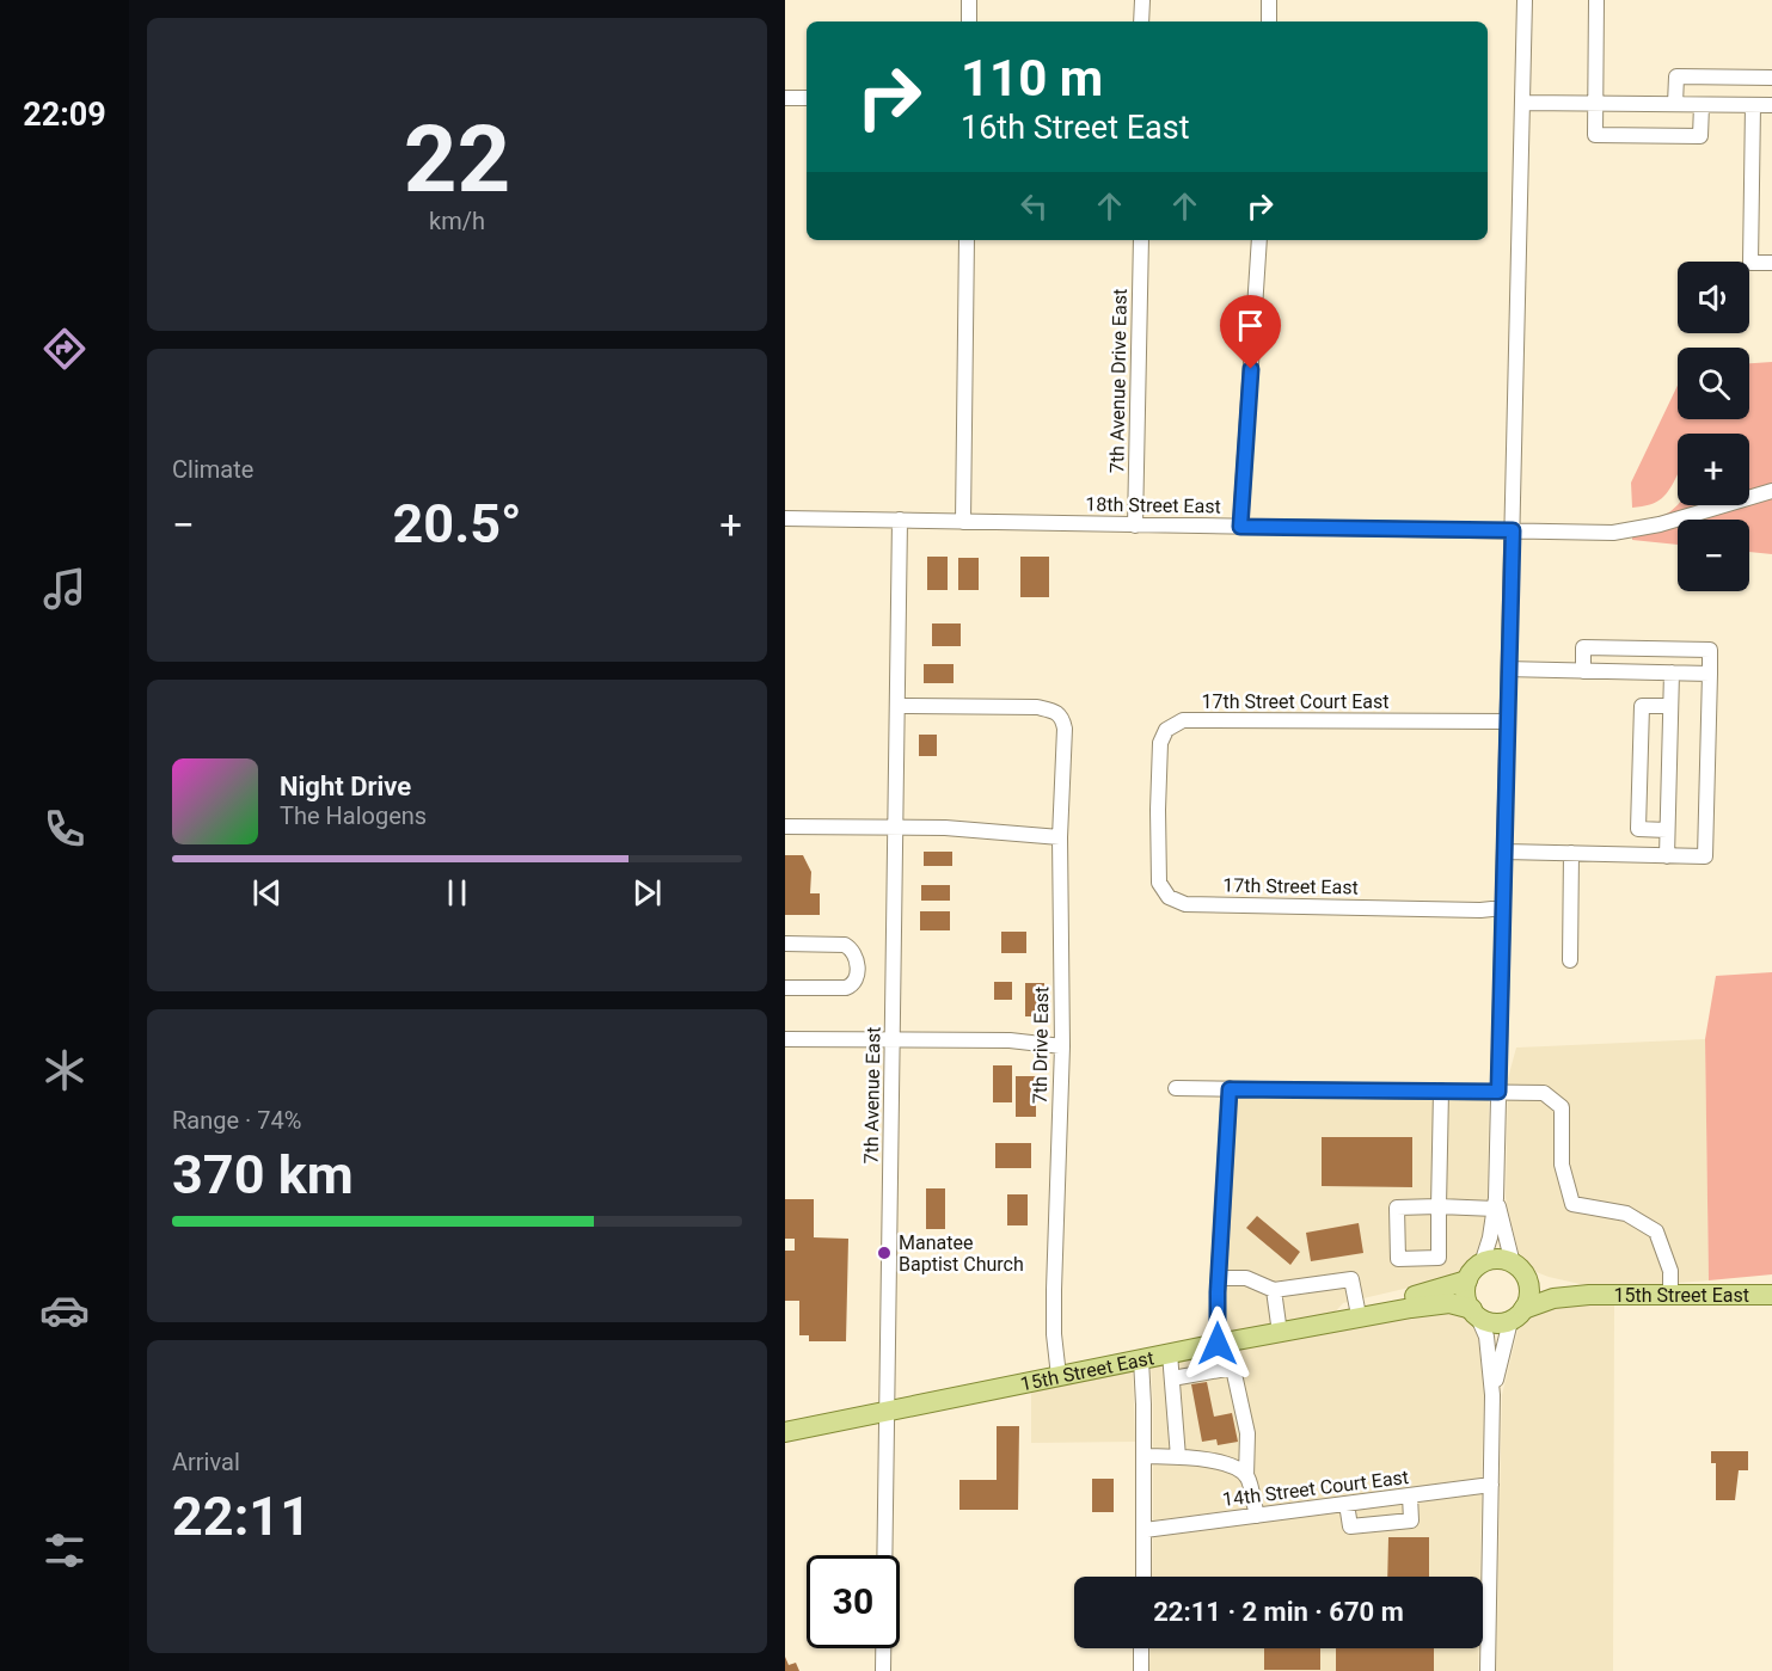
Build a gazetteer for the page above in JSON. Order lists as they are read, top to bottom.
{
  "streets": {
    "main road": ["15th Street East"],
    "street": [
      "7th Avenue Drive East",
      "18th Street East",
      "17th Street Court East",
      "17th Street East",
      "7th Drive East",
      "7th Avenue East",
      "14th Street Court East"
    ]
  },
  "crossings": [
    ["7th Avenue Drive East", "18th Street East"],
    ["18th Street East", "7th Avenue East"],
    ["17th Street Court East", "17th Street East"],
    ["7th Drive East", "7th Avenue East"],
    ["7th Drive East", "15th Street East"],
    ["7th Avenue East", "15th Street East"]
  ],
  "places": ["Manatee Baptist Church"],
  "page": {
    "tabs": "22:09",
    "tile": [
      ["22", "km/h"],
      "Climate",
      ["Range · 74%", "370 km"],
      ["Arrival", "22:11"]
    ],
    "turn": ["110 m", "16th Street East"],
    "map_buttons": ["+", "−"],
    "heat": ["−", "20.5°", "+"],
    "song": ["Night Drive", "The Halogens"],
    "limit": "30",
    "trip": "22:11 · 2 min · 670 m"
  }
}
